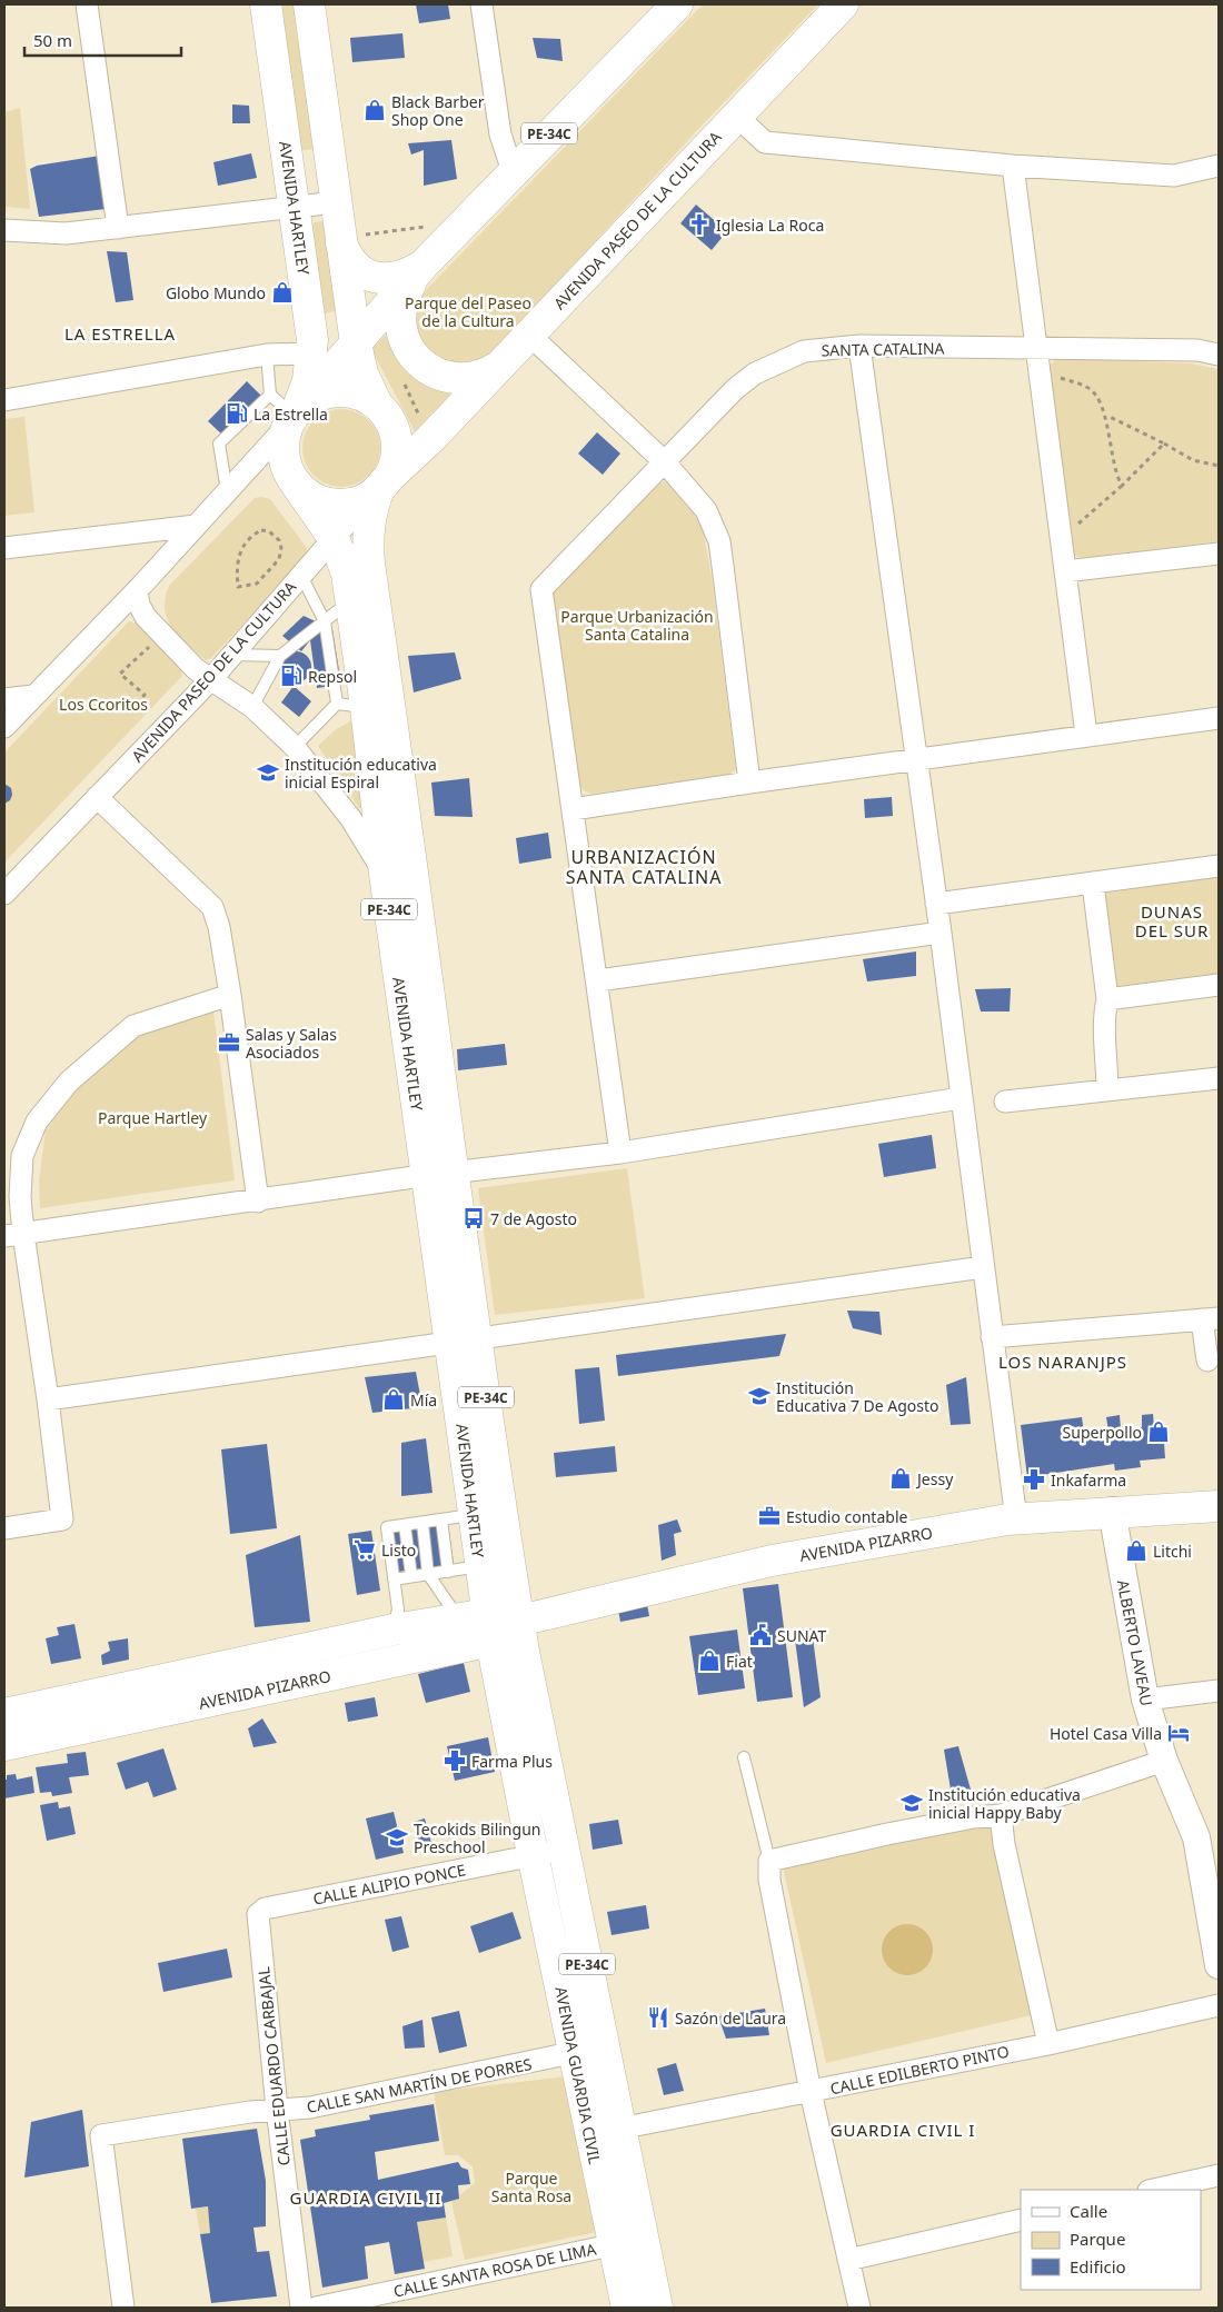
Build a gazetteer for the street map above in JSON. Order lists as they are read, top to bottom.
{
  "streets": {
    "main road": [
      "PE-34C",
      "AVENIDA HARTLEY",
      "AVENIDA PASEO DE LA CULTURA",
      "AVENIDA PIZARRO",
      "AVENIDA GUARDIA CIVIL"
    ],
    "street": [
      "SANTA CATALINA",
      "ALBERTO LAVEAU",
      "CALLE ALIPIO PONCE",
      "CALLE EDUARDO CARBAJAL",
      "CALLE EDILBERTO PINTO",
      "CALLE SAN MARTÍN DE PORRES",
      "CALLE SANTA ROSA DE LIMA"
    ]
  },
  "crossings": [
    ["PE-34C", "AVENIDA HARTLEY"],
    ["PE-34C", "AVENIDA PASEO DE LA CULTURA"],
    ["AVENIDA HARTLEY", "AVENIDA PASEO DE LA CULTURA"],
    ["AVENIDA HARTLEY", "AVENIDA PIZARRO"],
    ["AVENIDA HARTLEY", "AVENIDA GUARDIA CIVIL"],
    ["AVENIDA PIZARRO", "ALBERTO LAVEAU"],
    ["AVENIDA PIZARRO", "AVENIDA GUARDIA CIVIL"],
    ["CALLE ALIPIO PONCE", "CALLE EDUARDO CARBAJAL"],
    ["CALLE ALIPIO PONCE", "AVENIDA GUARDIA CIVIL"],
    ["CALLE EDUARDO CARBAJAL", "CALLE SAN MARTÍN DE PORRES"],
    ["CALLE EDILBERTO PINTO", "AVENIDA GUARDIA CIVIL"],
    ["AVENIDA GUARDIA CIVIL", "CALLE SAN MARTÍN DE PORRES"],
    ["AVENIDA GUARDIA CIVIL", "CALLE SANTA ROSA DE LIMA"]
  ],
  "districts": [
    "LA ESTRELLA",
    "URBANIZACIÓN SANTA CATALINA",
    "DUNAS DEL SUR",
    "LOS NARANJPS",
    "GUARDIA CIVIL I",
    "GUARDIA CIVIL II"
  ],
  "parks": [
    "Parque del Paseo de la Cultura",
    "Parque Urbanización Santa Catalina",
    "Los Ccoritos",
    "Parque Hartley",
    "Parque Santa Rosa"
  ],
  "places": {
    "shop": [
      "Black Barber Shop One",
      "Globo Mundo",
      "Mía",
      "Superpollo",
      "Jessy",
      "Litchi",
      "Fiat"
    ],
    "church": ["Iglesia La Roca"],
    "fuel station": ["La Estrella", "Repsol"],
    "school or university": [
      "Institución educativa inicial Espiral",
      "Institución Educativa 7 De Agosto",
      "Institución educativa inicial Happy Baby",
      "Tecokids Bilingun Preschool"
    ],
    "office": ["Salas y Salas Asociados", "Estudio contable"],
    "bus stop": ["7 de Agosto"],
    "pharmacy": ["Inkafarma", "Farma Plus"],
    "supermarket": ["Listo"],
    "public building": ["SUNAT"],
    "hotel": ["Hotel Casa Villa"],
    "restaurant": ["Sazón de Laura"]
  },
  "legend": ["Calle", "Parque", "Edificio"],
  "scale_bar": "50 m"
}
